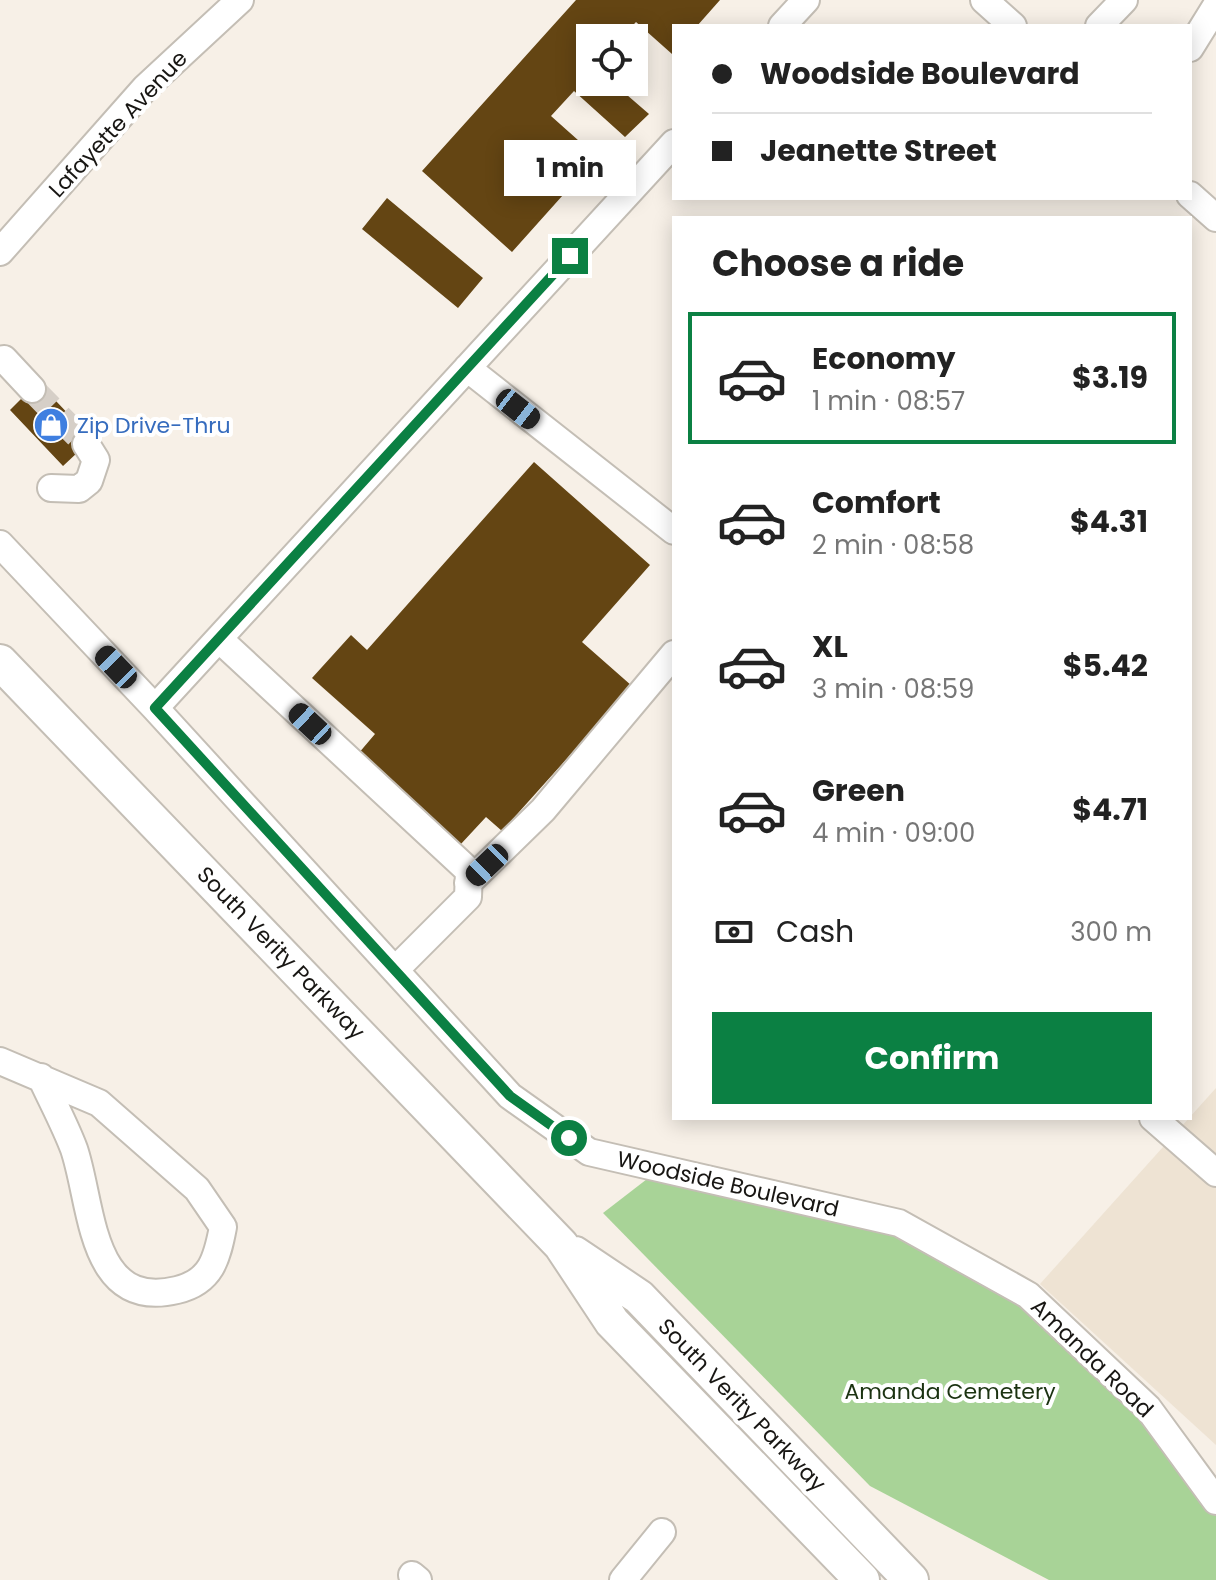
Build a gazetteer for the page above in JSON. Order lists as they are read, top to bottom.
{
  "streets": {
    "main road": ["South Verity Parkway"],
    "street": ["Lafayette Avenue", "Woodside Boulevard", "Amanda Road"]
  },
  "crossings": [
    ["Woodside Boulevard", "Amanda Road"]
  ],
  "parks": ["Amanda Cemetery"],
  "places": {
    "shop": ["Zip Drive-Thru"]
  },
  "page": {
    "banner": ["Woodside Boulevard", "Jeanette Street"],
    "bubble": "1 min",
    "heading": "Choose a ride",
    "list": [
      {
        "name": "Economy",
        "note": "1 min · 08:57",
        "value": "$3.19"
      },
      {
        "name": "Comfort",
        "note": "2 min · 08:58",
        "value": "$4.31"
      },
      {
        "name": "XL",
        "note": "3 min · 08:59",
        "value": "$5.42"
      },
      {
        "name": "Green",
        "note": "4 min · 09:00",
        "value": "$4.71"
      }
    ],
    "pay": ["Cash", "300 m"],
    "buttons": "Confirm"
  }
}
